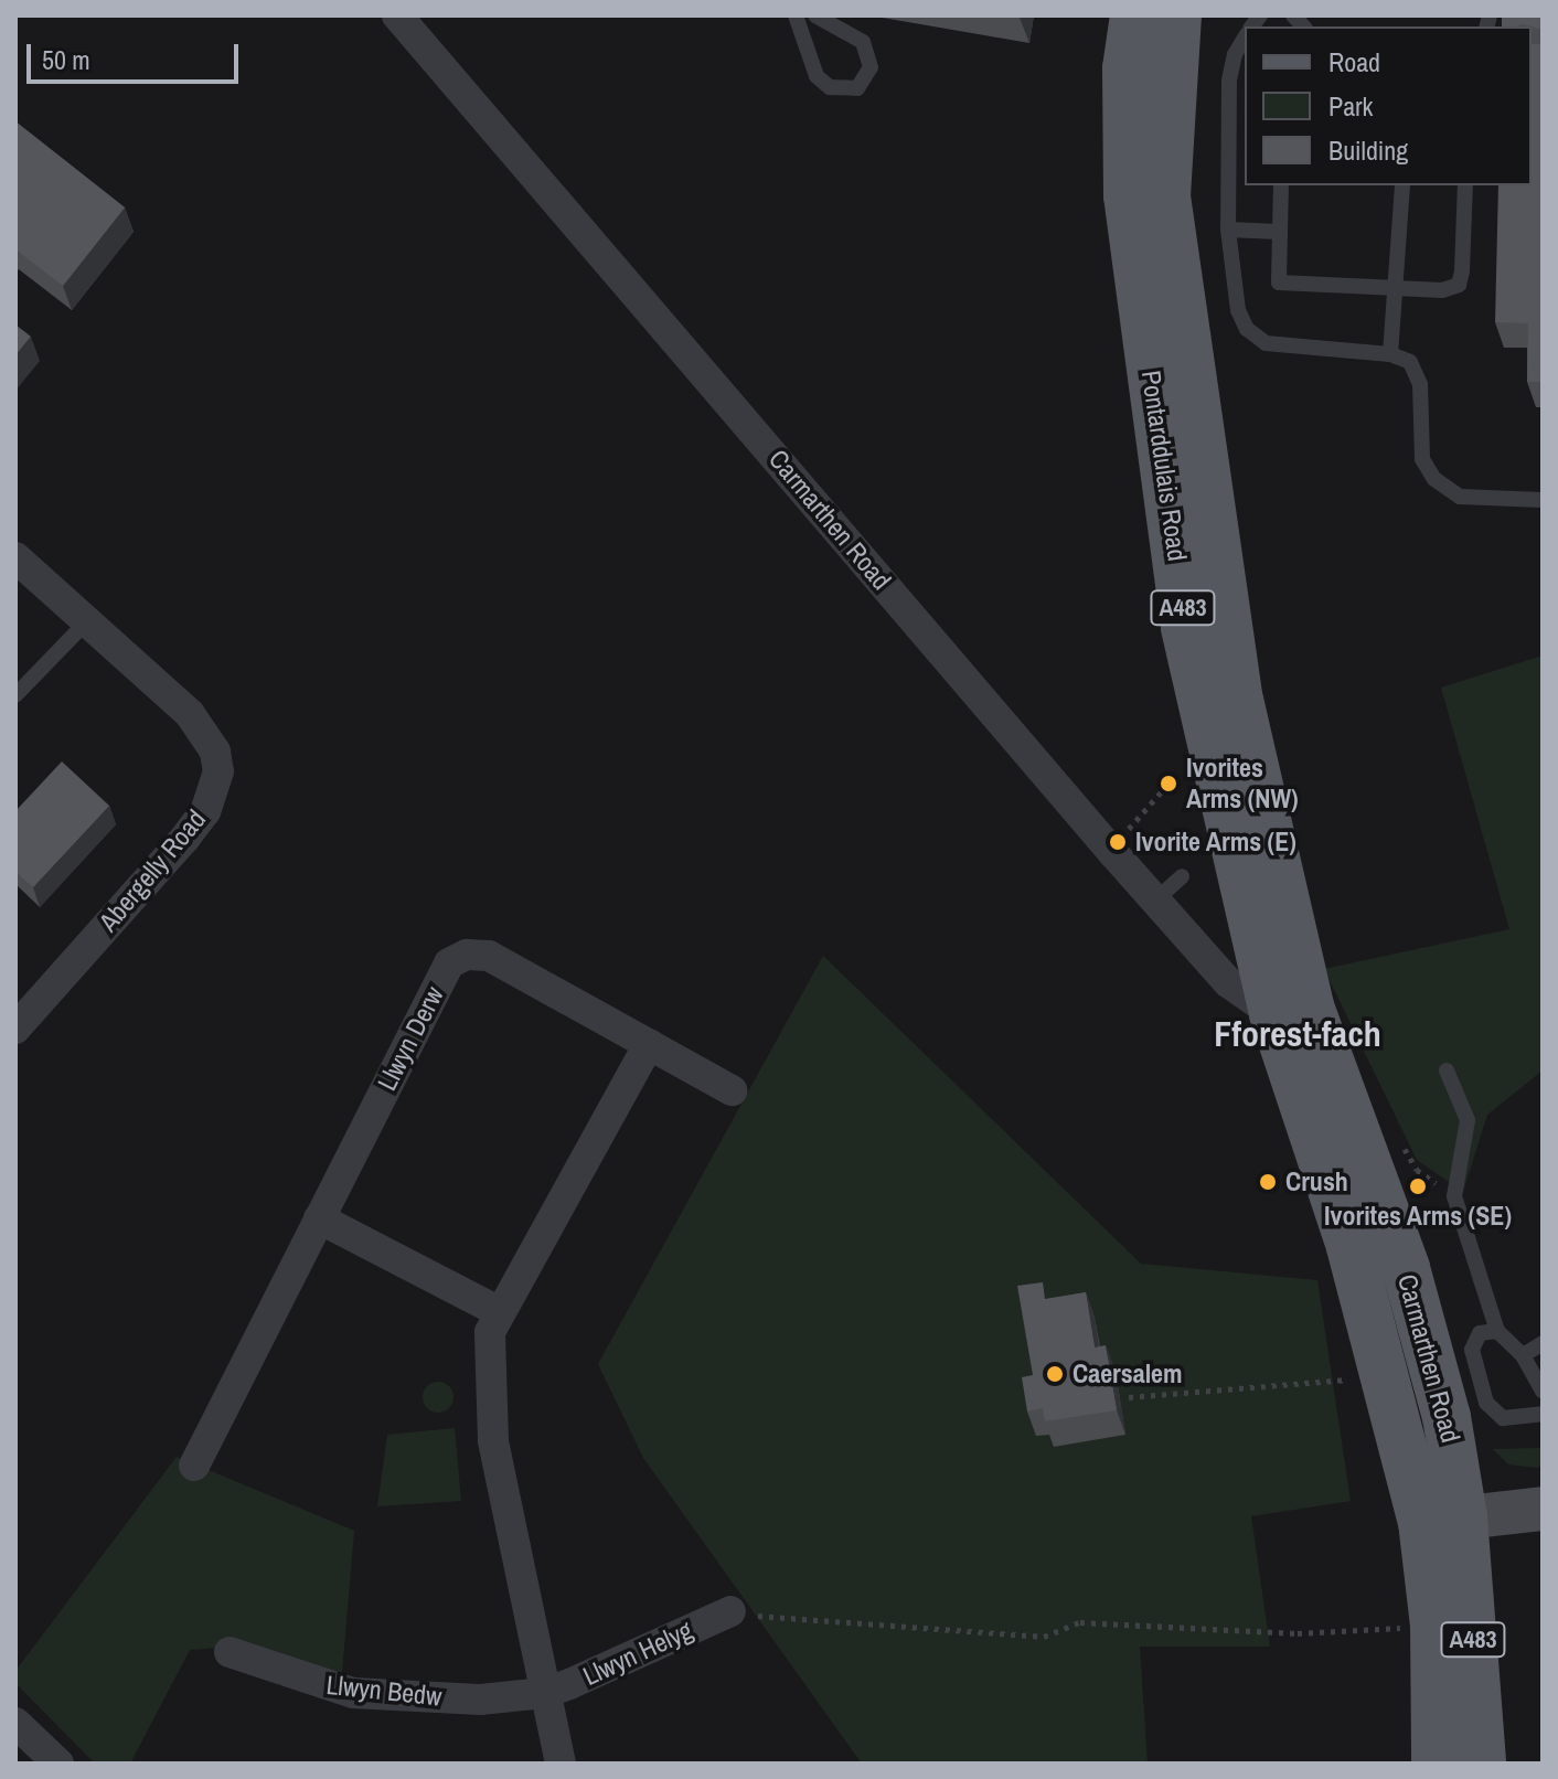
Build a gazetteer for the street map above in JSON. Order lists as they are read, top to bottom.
{
  "streets": {
    "main road": ["Pontarddulais Road", "Carmarthen Road", "A483"],
    "street": [
      "Abergelly Road",
      "Llwyn Derw",
      "Llwyn Helyg",
      "Llwyn Bedw"
    ]
  },
  "crossings": [
    ["Pontarddulais Road", "Carmarthen Road"],
    ["Llwyn Helyg", "Llwyn Bedw"]
  ],
  "districts": ["Fforest-fach"],
  "places": [
    "Ivorites Arms (NW)",
    "Ivorite Arms (E)",
    "Crush",
    "Ivorites Arms (SE)",
    "Caersalem"
  ],
  "legend": ["Road", "Park", "Building"],
  "scale_bar": "50 m"
}
